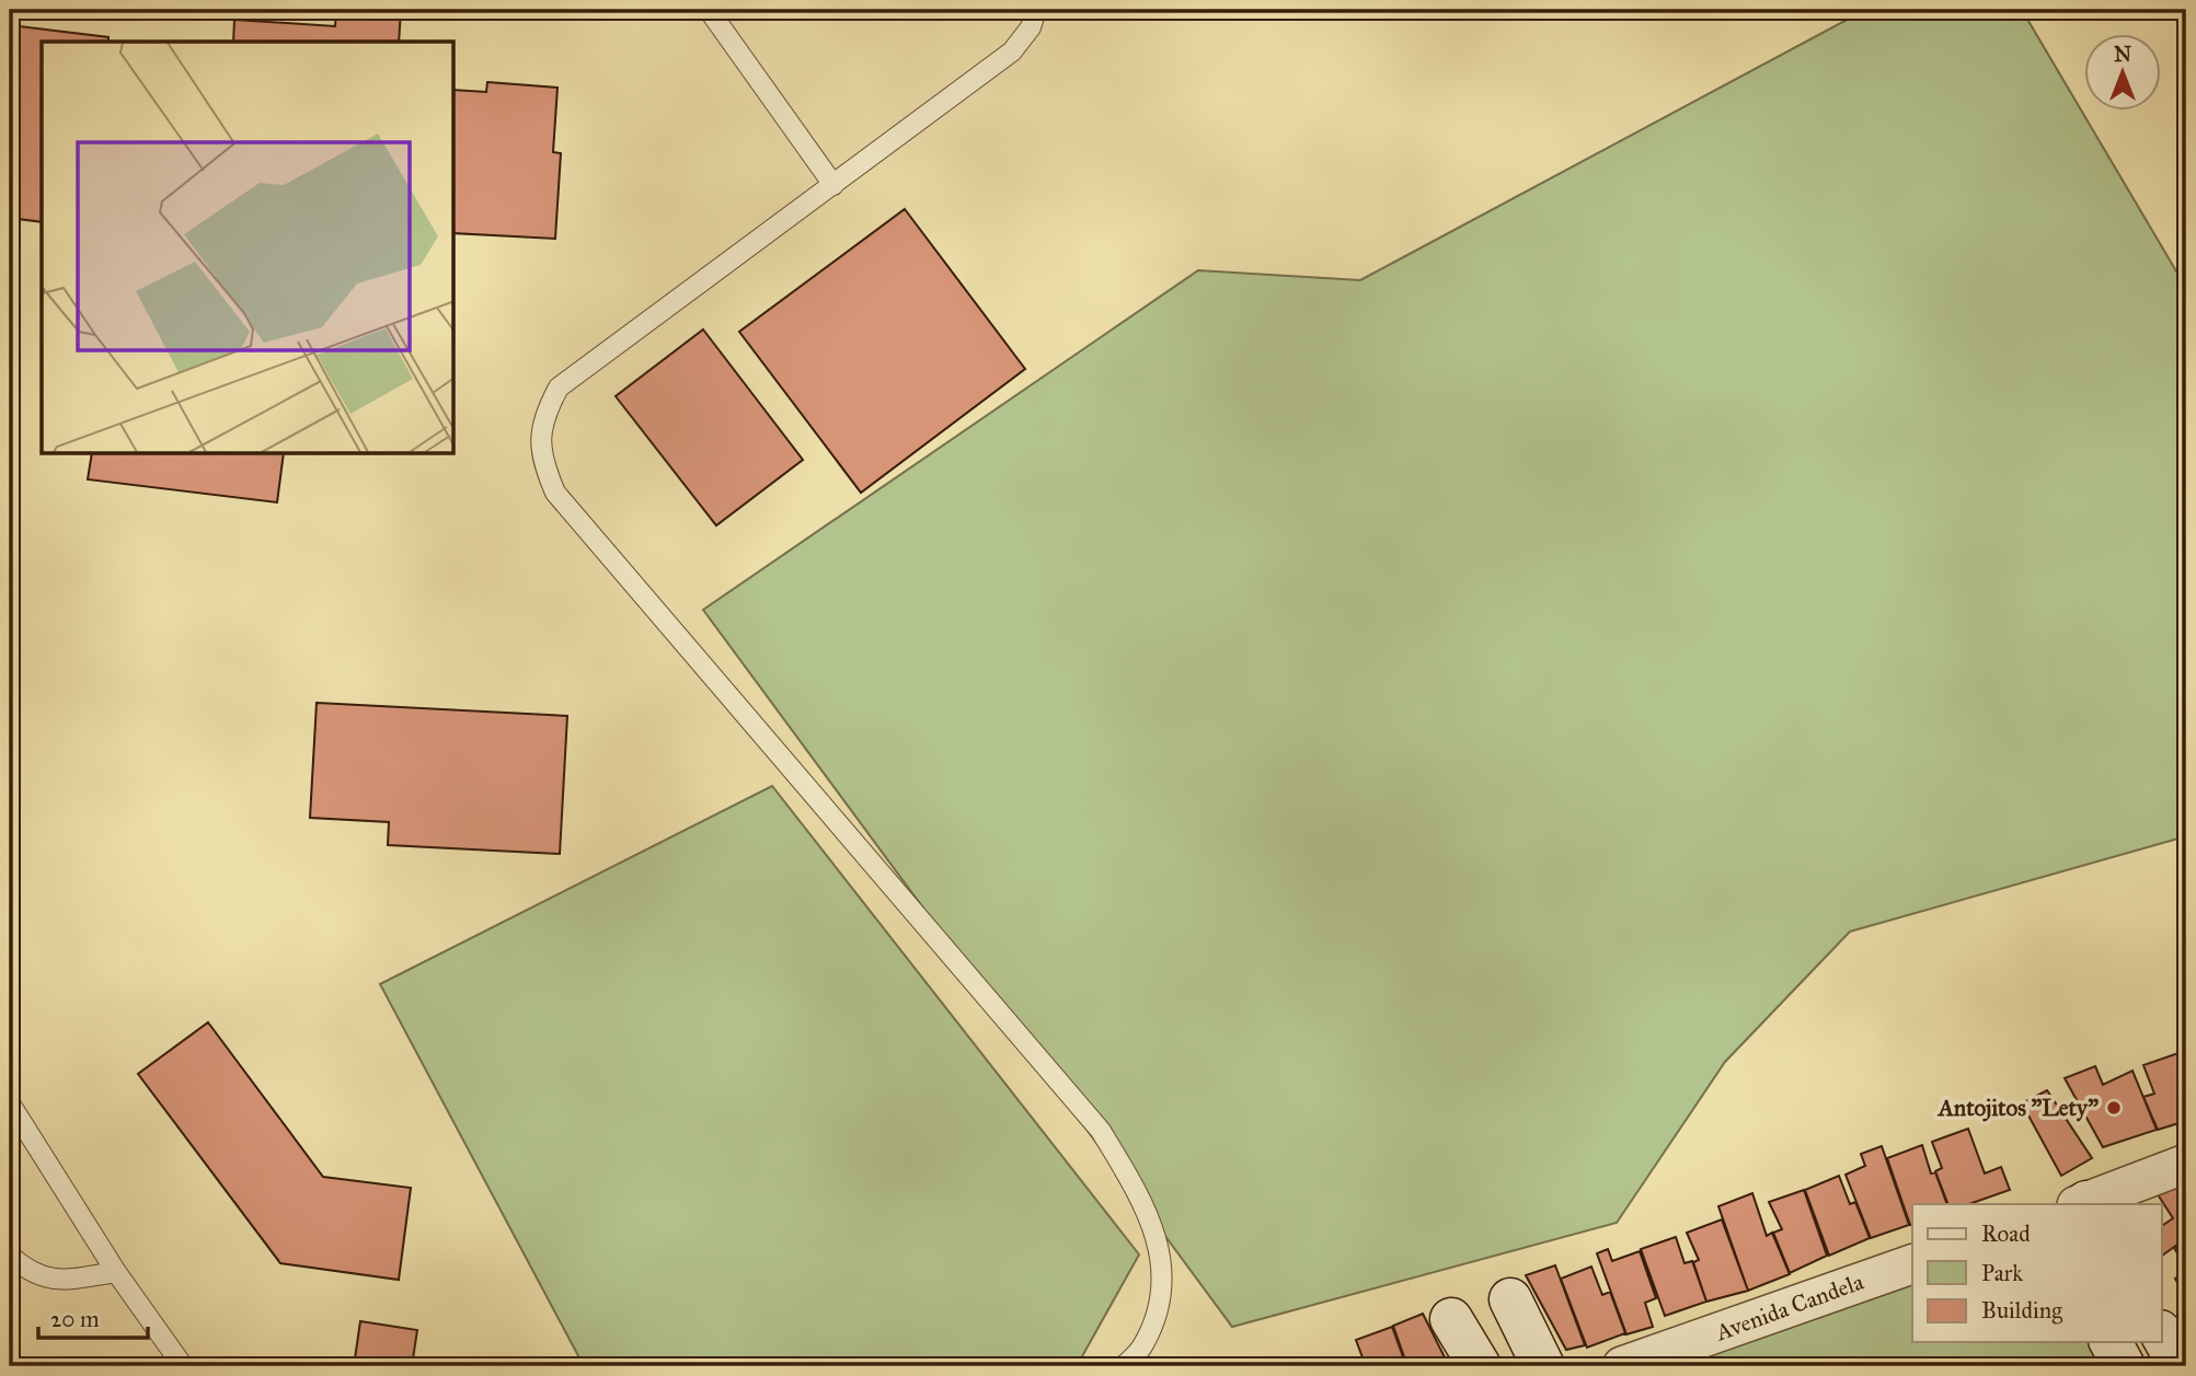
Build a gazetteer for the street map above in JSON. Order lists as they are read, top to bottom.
{
  "streets": {
    "street": ["Avenida Candela"]
  },
  "places": ["Antojitos \"Lety\""],
  "legend": ["Road", "Park", "Building"],
  "scale_bar": "20 m",
  "north": "top"
}
